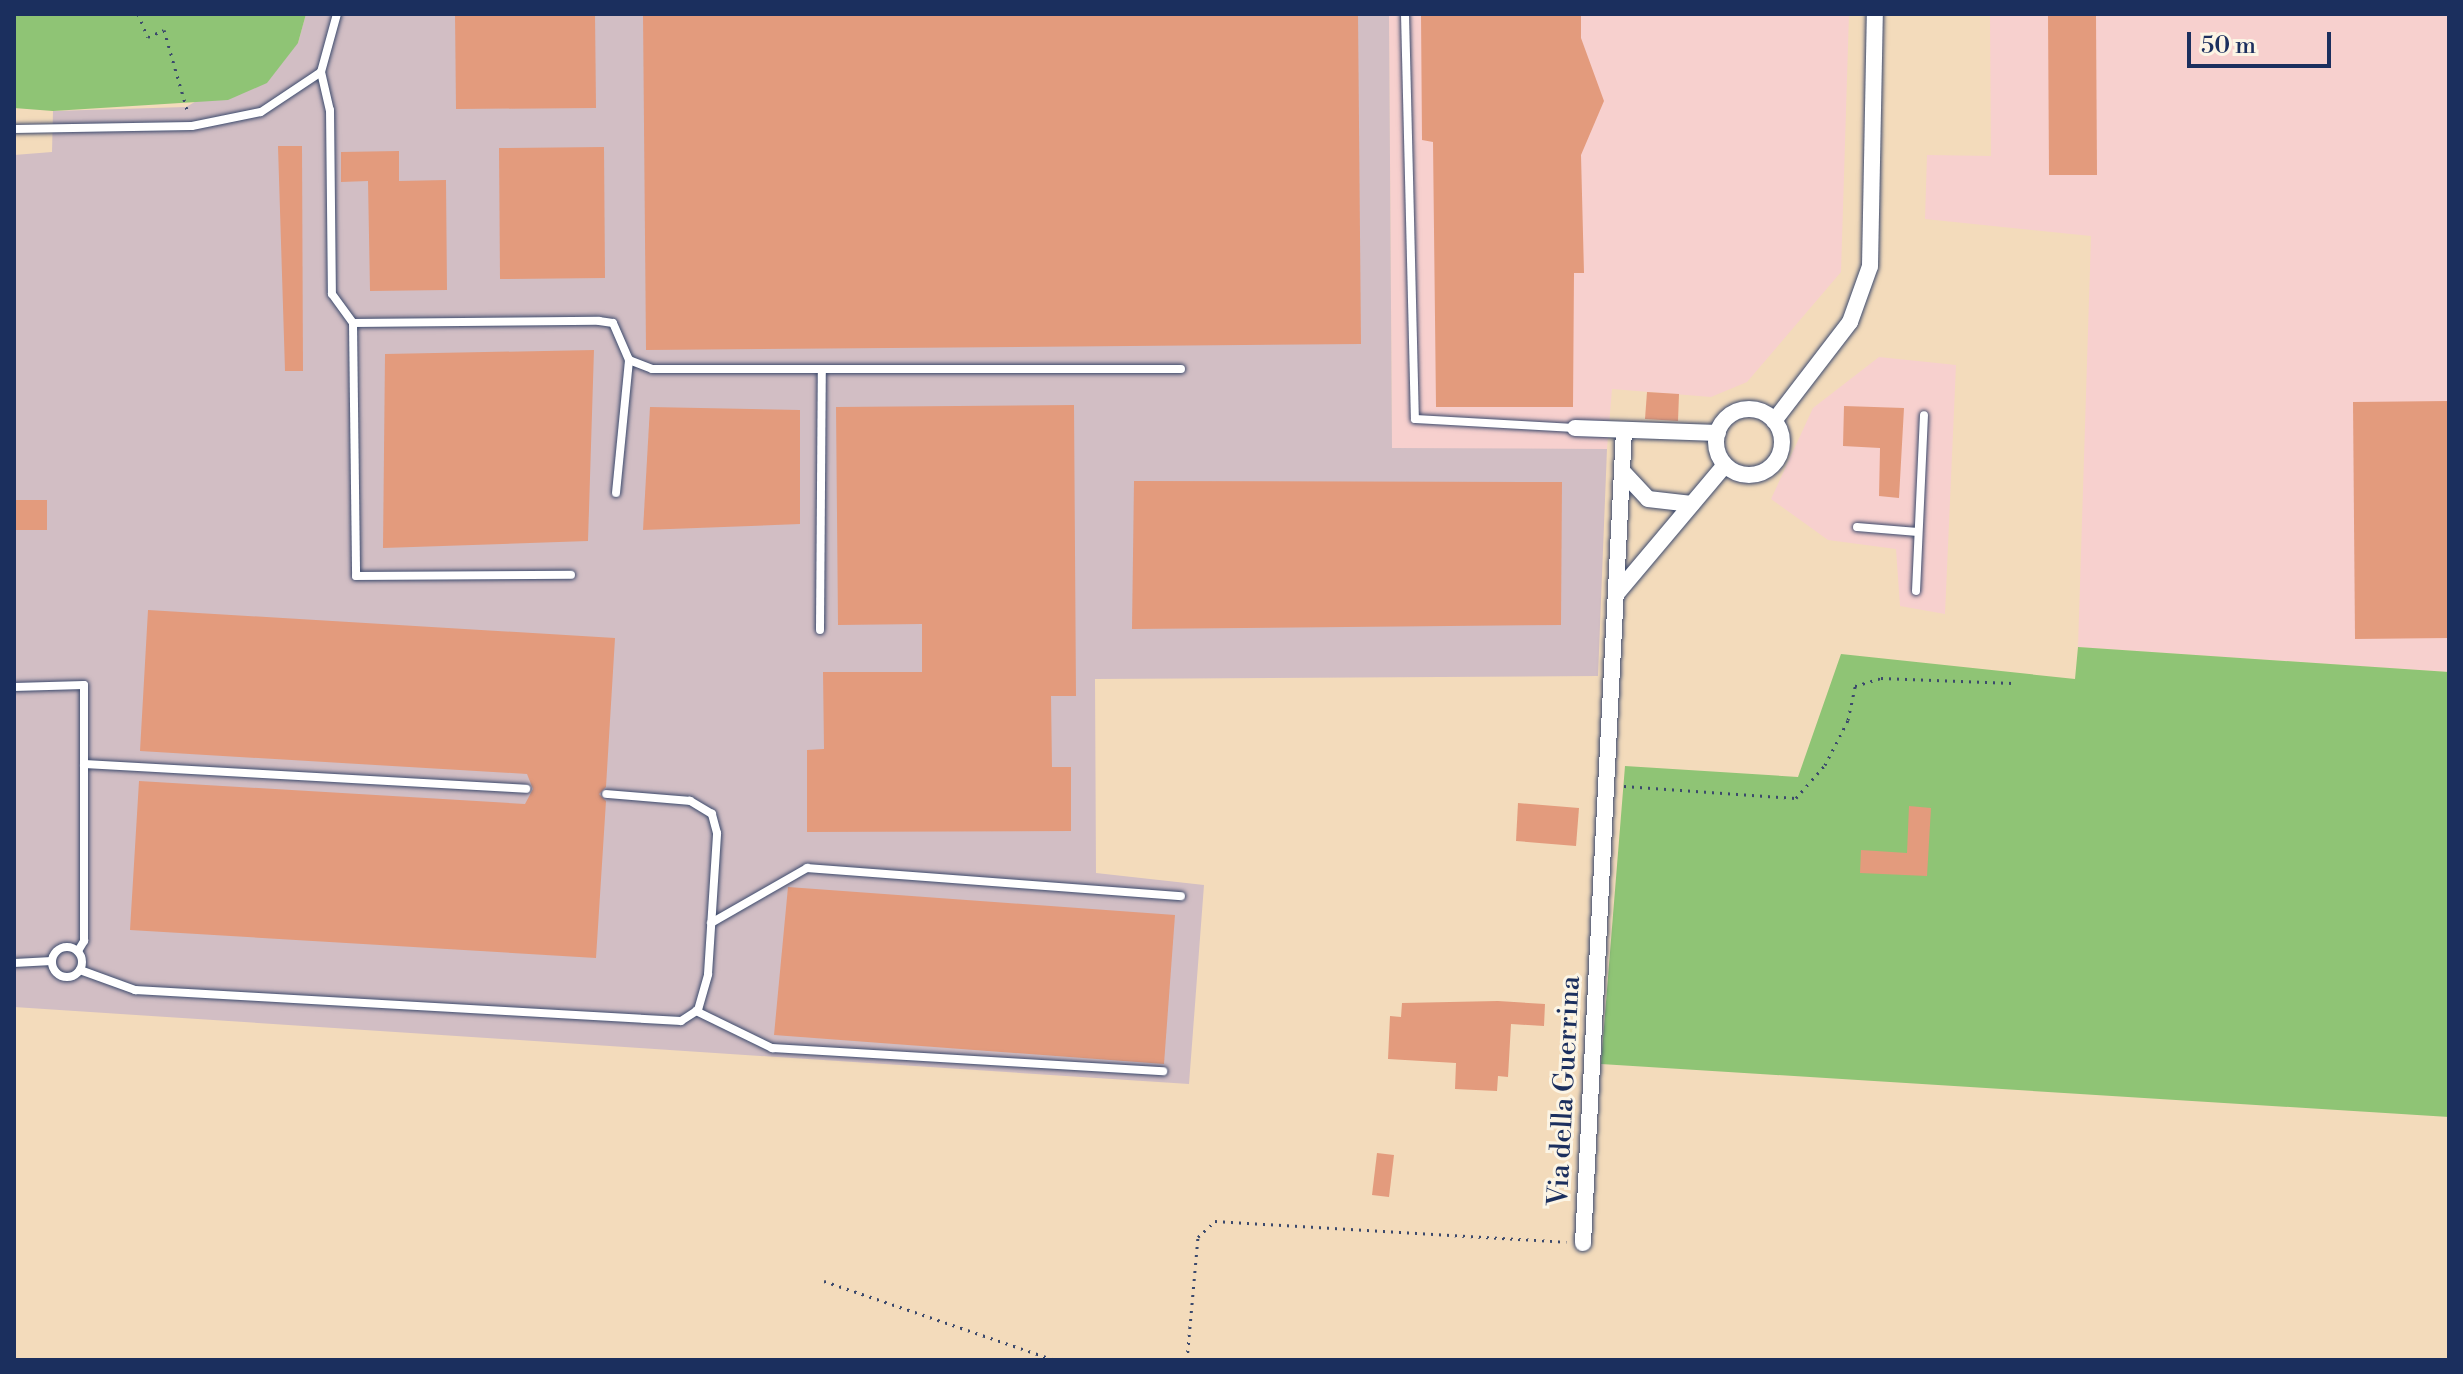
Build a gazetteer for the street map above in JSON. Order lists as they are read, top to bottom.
{
  "streets": {
    "street": ["Via della Guerrina"]
  },
  "scale_bar": "50 m"
}
